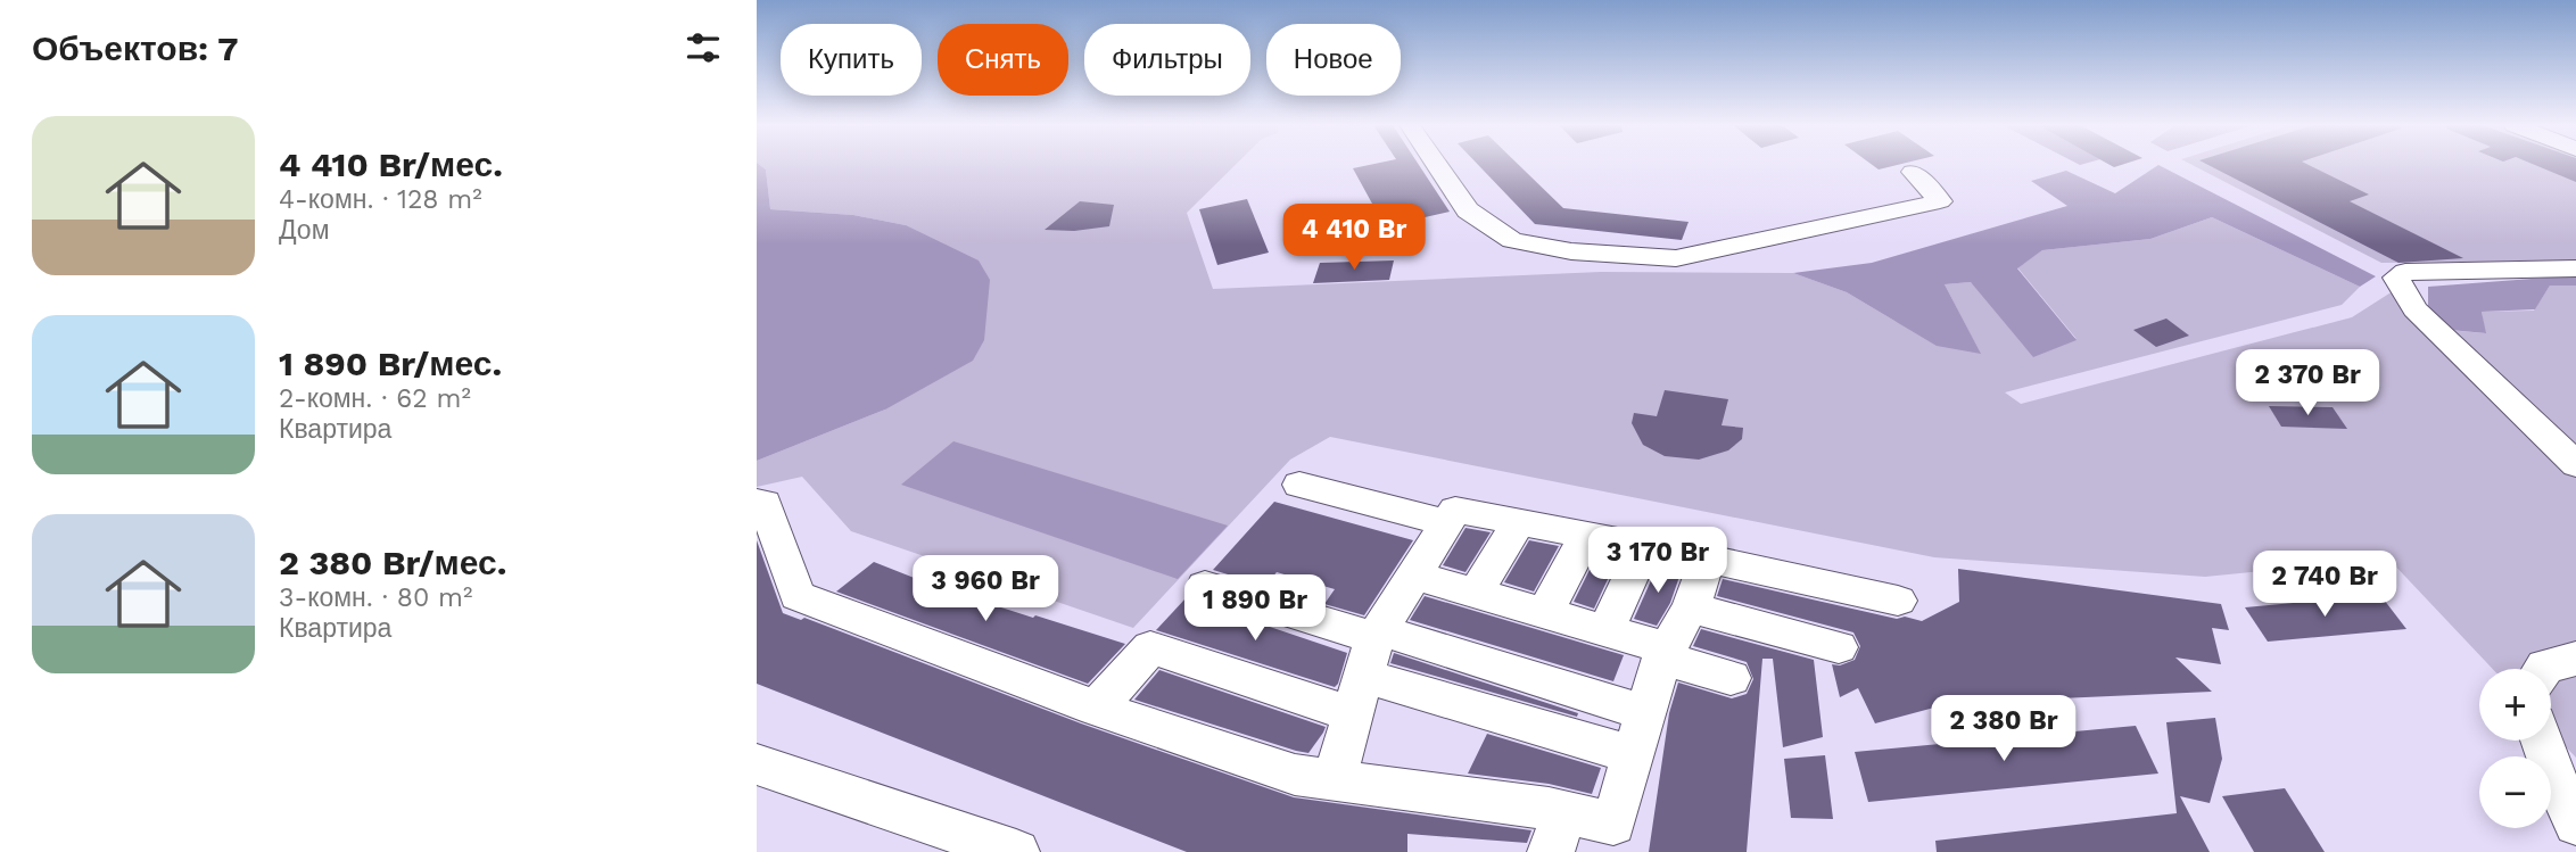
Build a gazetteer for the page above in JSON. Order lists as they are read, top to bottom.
{
  "page": {
    "heading": "Объектов: 7",
    "chip": [
      "Купить",
      "Снять",
      "Фильтры",
      "Новое"
    ],
    "list": [
      {
        "name": "4 410 Br/мес.",
        "note": "4-комн. · 128 m² · Дом"
      },
      {
        "name": "1 890 Br/мес.",
        "note": "2-комн. · 62 m² · Квартира"
      },
      {
        "name": "2 380 Br/мес.",
        "note": "3-комн. · 80 m² · Квартира"
      }
    ],
    "price": [
      "4 410 Br",
      "2 370 Br",
      "3 170 Br",
      "2 740 Br",
      "3 960 Br",
      "1 890 Br",
      "2 380 Br"
    ],
    "map_buttons": ["+", "−"]
  }
}
